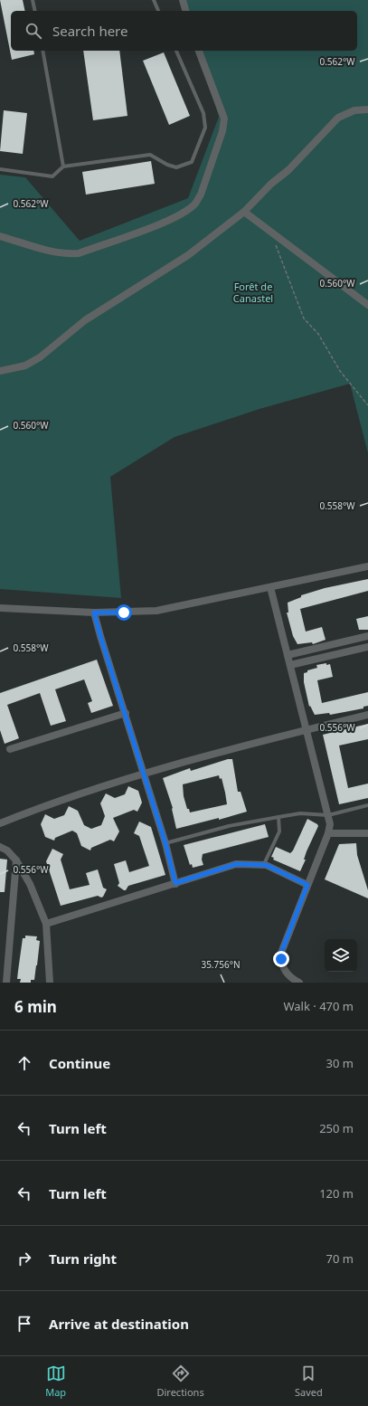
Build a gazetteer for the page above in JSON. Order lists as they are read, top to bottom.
{
  "parks": ["Forêt de Canastel"],
  "page": {
    "search": "Search here",
    "heading": ["6 min", "Walk · 470 m"],
    "list": [
      ["Continue", "30 m"],
      ["Turn left", "250 m"],
      ["Turn left", "120 m"],
      ["Turn right", "70 m"],
      "Arrive at destination"
    ],
    "nav": ["Map", "Directions", "Saved"]
  },
  "coordinates": [
    "0.562°W",
    "0.560°W",
    "0.558°W",
    "0.556°W",
    "35.756°N"
  ]
}
